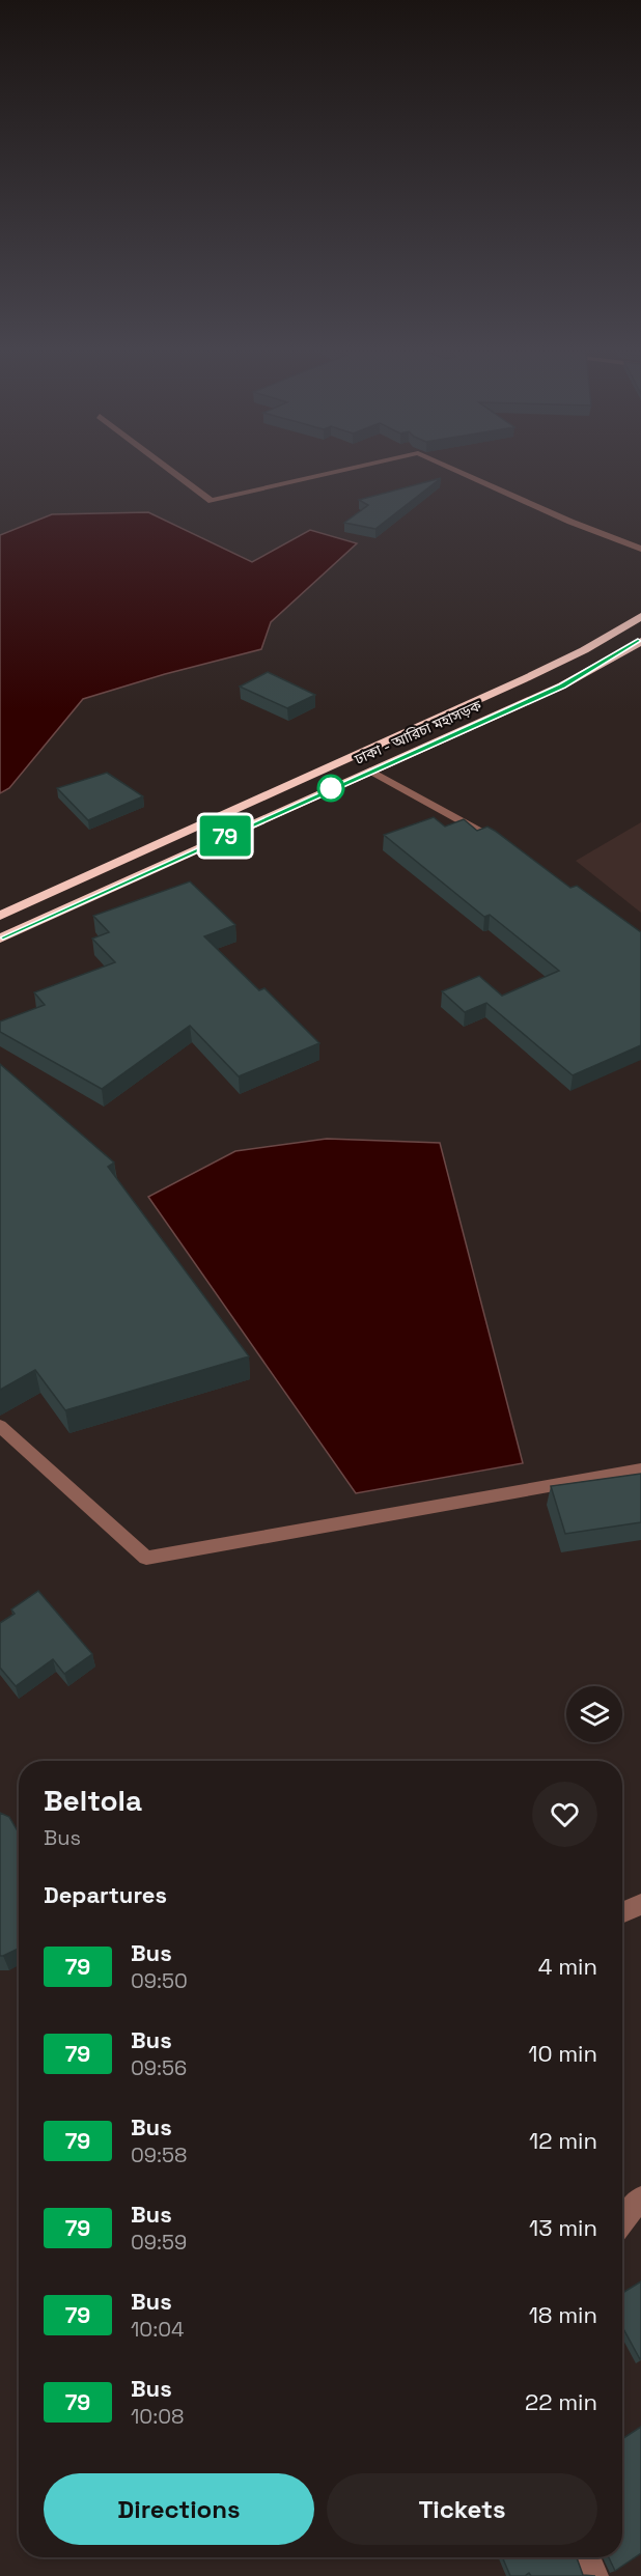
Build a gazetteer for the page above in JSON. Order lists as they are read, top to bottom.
{
  "streets": {
    "highway": ["ঢাকা - আরিচা মহাসড়ক"]
  },
  "lines": ["bus line 79"],
  "page": {
    "on_map": "79",
    "heading": [
      ["Beltola", "Bus"],
      "Departures"
    ],
    "list": [
      {
        "mark": "79",
        "name": "Bus",
        "note": "09:50",
        "value": "4 min"
      },
      {
        "mark": "79",
        "name": "Bus",
        "note": "09:56",
        "value": "10 min"
      },
      {
        "mark": "79",
        "name": "Bus",
        "note": "09:58",
        "value": "12 min"
      },
      {
        "mark": "79",
        "name": "Bus",
        "note": "09:59",
        "value": "13 min"
      },
      {
        "mark": "79",
        "name": "Bus",
        "note": "10:04",
        "value": "18 min"
      },
      {
        "mark": "79",
        "name": "Bus",
        "note": "10:08",
        "value": "22 min"
      }
    ],
    "buttons": ["Directions", "Tickets"]
  }
}
